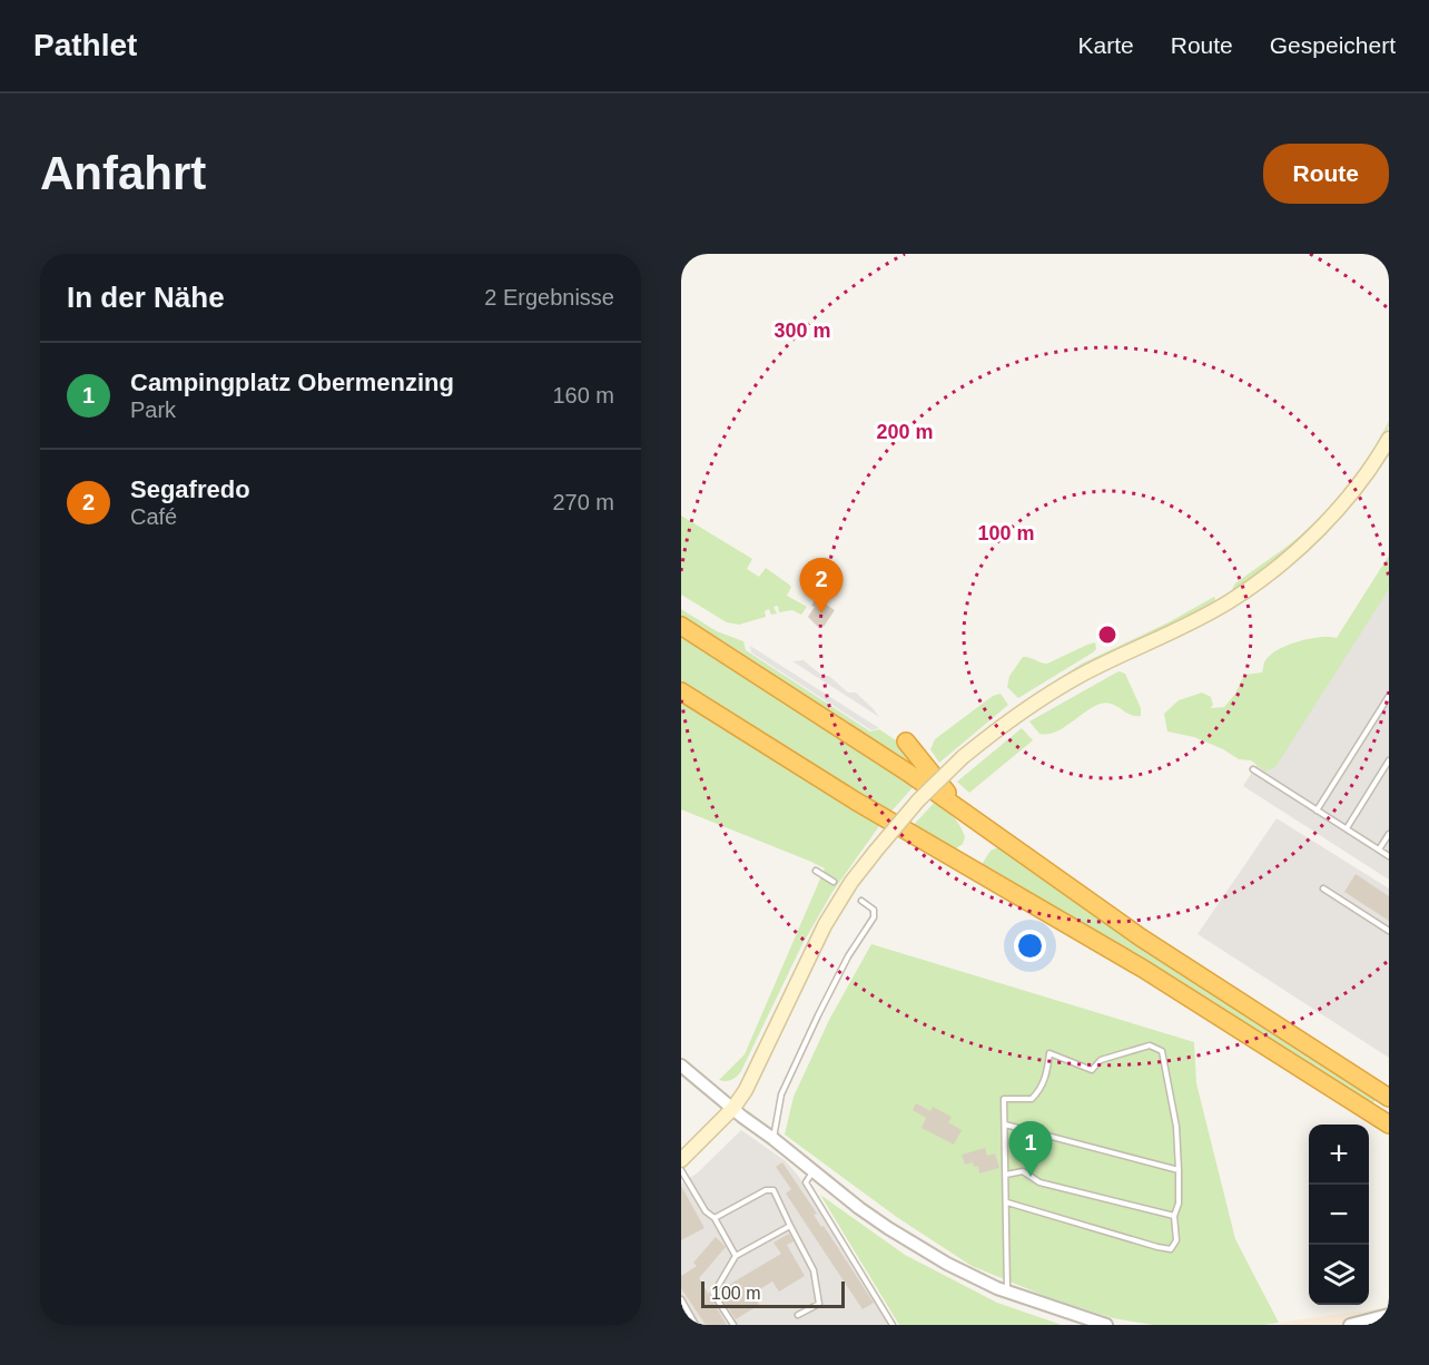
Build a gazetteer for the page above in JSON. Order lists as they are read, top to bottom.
{
  "scale_bar": "100 m",
  "page": {
    "header": "Pathlet",
    "nav": ["Karte", "Route", "Gespeichert"],
    "buttons": "Route",
    "title": "Anfahrt",
    "heading": ["In der Nähe", "2 Ergebnisse"],
    "list": [
      {
        "mark": "1",
        "name": "Campingplatz Obermenzing",
        "note": "Park",
        "value": "160 m"
      },
      {
        "mark": "2",
        "name": "Segafredo",
        "note": "Café",
        "value": "270 m"
      }
    ],
    "pins": ["2", "1"],
    "map_buttons": ["+", "−"],
    "scale": "100 m"
  },
  "rings": ["300 m", "200 m", "100 m"]
}
